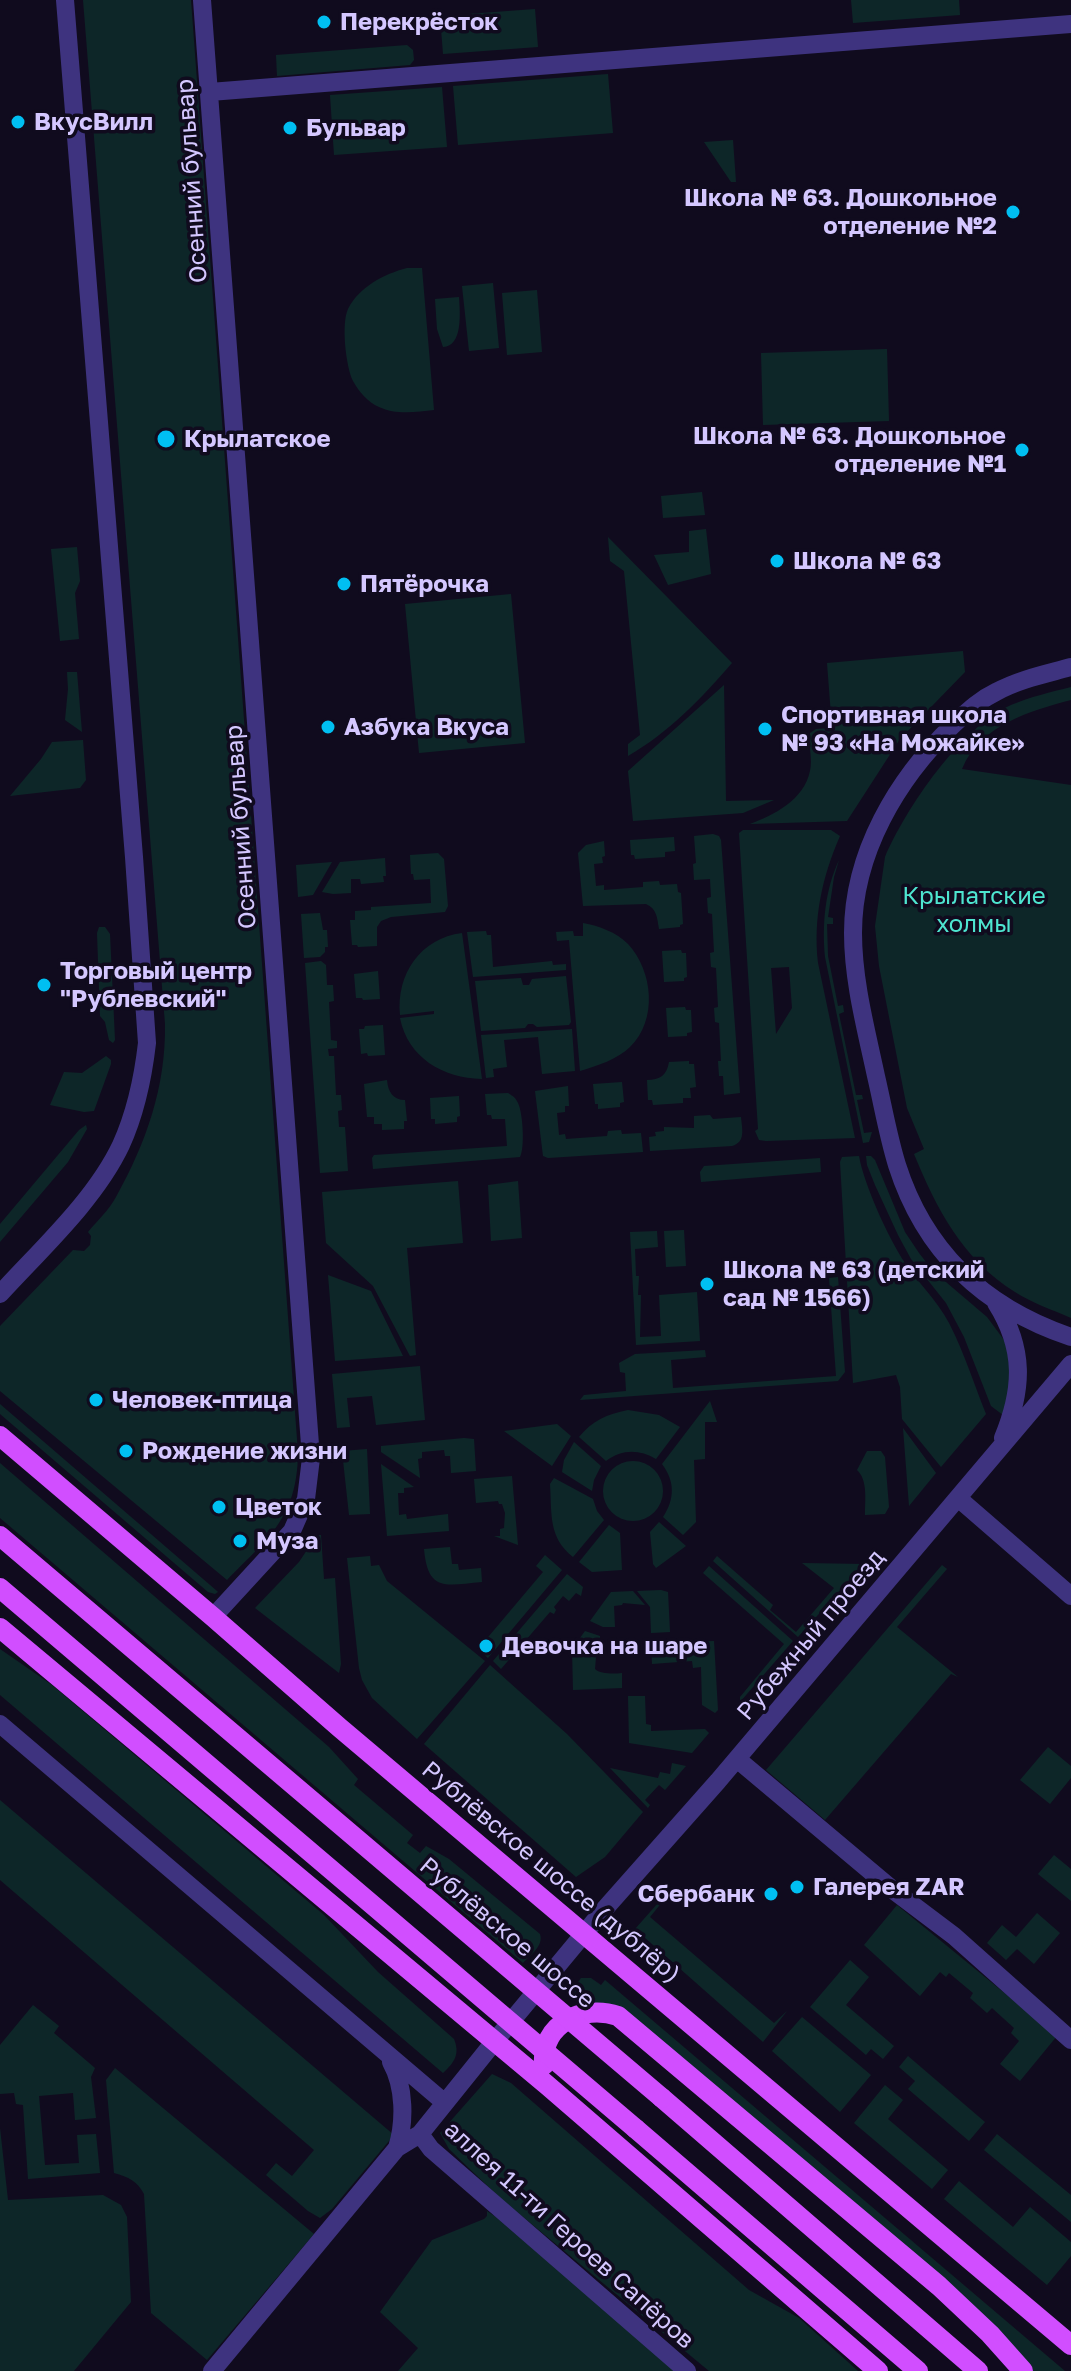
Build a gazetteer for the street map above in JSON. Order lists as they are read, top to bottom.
{
  "streets": {
    "main road": ["Рублёвское шоссе (дублёр)", "Рублёвское шоссе"],
    "street": ["Осенний бульвар", "Рубежный проезд", "аллея 11-ти Героев Сапёров"]
  },
  "crossings": [
    ["Осенний бульвар", "Рублёвское шоссе (дублёр)"],
    ["Рубежный проезд", "Рублёвское шоссе (дублёр)"],
    ["Рубежный проезд", "аллея 11-ти Героев Сапёров"]
  ],
  "parks": ["Крылатские холмы"],
  "places": [
    "Перекрёсток",
    "ВкусВилл",
    "Бульвар",
    "Школа № 63. Дошкольное отделение №2",
    "Крылатское",
    "Школа № 63. Дошкольное отделение №1",
    "Школа № 63",
    "Пятёрочка",
    "Азбука Вкуса",
    "Спортивная школа № 93 «На Можайке»",
    "Торговый центр \"Рублевский\"",
    "Школа № 63 (детский сад № 1566)",
    "Человек-птица",
    "Рождение жизни",
    "Цветок",
    "Муза",
    "Девочка на шаре",
    "Галерея ZAR",
    "Сбербанк"
  ]
}
